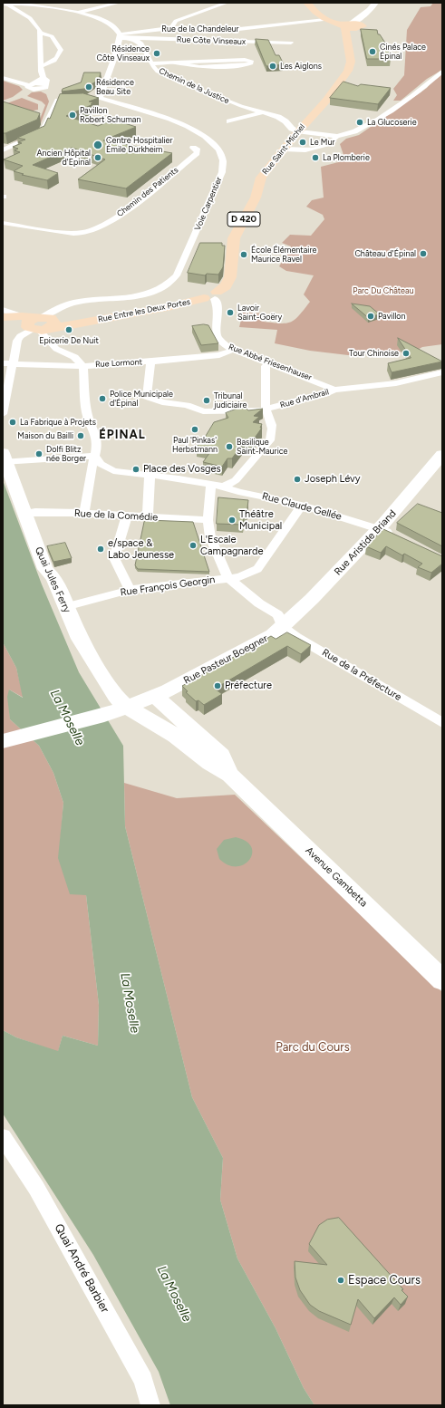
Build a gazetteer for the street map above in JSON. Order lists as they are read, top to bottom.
{
  "streets": {
    "main road": ["Rue Saint-Michel", "D 420", "Rue Entre les Deux Portes"],
    "street": [
      "Rue de la Chandeleur",
      "Rue Côte Vinseaux",
      "Chemin de la Justice",
      "Chemin des Patients",
      "Voie Carpentier",
      "Rue Abbé Friesenhauser",
      "Rue Lormont",
      "Rue d'Ambrail",
      "Rue Claude Gellée",
      "Rue de la Comédie",
      "Rue Aristide Briand",
      "Quai Jules Ferry",
      "Rue François Georgin",
      "Rue Pasteur Boegner",
      "Rue de la Préfecture",
      "Avenue Gambetta",
      "Quai André Barbier"
    ]
  },
  "crossings": [
    ["Rue de la Chandeleur", "Chemin de la Justice"],
    ["Rue Côte Vinseaux", "Chemin de la Justice"],
    ["Chemin de la Justice", "Rue Saint-Michel"],
    ["Rue Saint-Michel", "Rue Entre les Deux Portes"],
    ["Rue Saint-Michel", "Rue Abbé Friesenhauser"],
    ["Voie Carpentier", "Rue Entre les Deux Portes"],
    ["Rue Entre les Deux Portes", "Rue Abbé Friesenhauser"],
    ["Rue Abbé Friesenhauser", "Rue Lormont"],
    ["Rue Abbé Friesenhauser", "Rue d'Ambrail"],
    ["Rue Lormont", "Rue d'Ambrail"],
    ["Rue Claude Gellée", "Rue Aristide Briand"],
    ["Rue Claude Gellée", "Rue François Georgin"],
    ["Rue de la Comédie", "Quai Jules Ferry"],
    ["Rue Aristide Briand", "Rue Pasteur Boegner"],
    ["Rue Aristide Briand", "Rue de la Préfecture"],
    ["Quai Jules Ferry", "Rue François Georgin"],
    ["Quai Jules Ferry", "Rue Pasteur Boegner"],
    ["Quai Jules Ferry", "Avenue Gambetta"],
    ["Rue Pasteur Boegner", "Rue de la Préfecture"],
    ["Rue Pasteur Boegner", "Avenue Gambetta"]
  ],
  "districts": ["ÉPINAL"],
  "water": ["La Moselle"],
  "parks": ["Parc Du Château", "Parc du Cours"],
  "places": [
    "Cinés Palace Épinal",
    "Résidence Côte Vinseaux",
    "Les Aiglons",
    "Résidence Beau Site",
    "Pavillon Robert Schuman",
    "La Glucoserie",
    "Le Mur",
    "Centre Hospitalier Émile Durkheim",
    "Ancien Hôpital d'Epinal",
    "La Plomberie",
    "Château d'Épinal",
    "École Élémentaire Maurice Ravel",
    "Lavoir Saint-Goëry",
    "Pavillon",
    "Epicerie De Nuit",
    "Tour Chinoise",
    "Police Municipale d'Épinal",
    "Tribunal judiciaire",
    "La Fabrique à Projets",
    "Paul 'Pinkas' Herbstmann",
    "Maison du Bailli",
    "Basilique Saint-Maurice",
    "Dolfi Blitz née Borger",
    "Place des Vosges",
    "Joseph Lévy",
    "Théâtre Municipal",
    "L'Escale Campagnarde",
    "e/space & Labo Jeunesse",
    "Préfecture",
    "Espace Cours"
  ]
}
